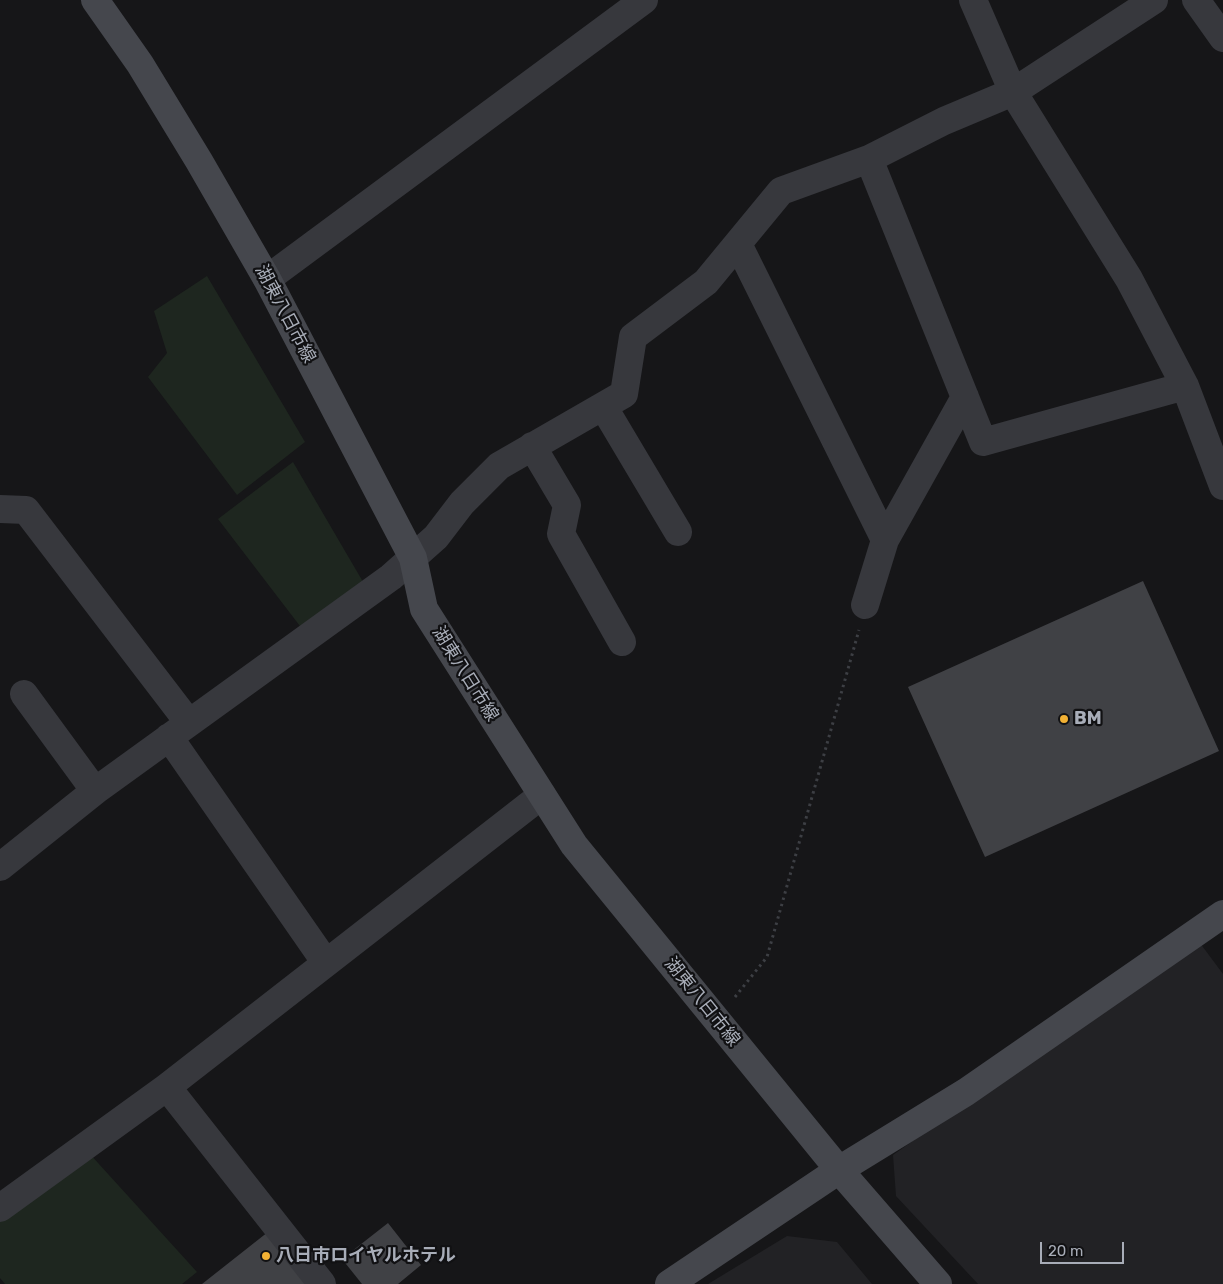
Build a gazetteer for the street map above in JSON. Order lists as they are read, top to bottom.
{
  "streets": {
    "main road": ["湖東八日市線"]
  },
  "places": ["BM", "八日市ロイヤルホテル"],
  "scale_bar": "20 m"
}
